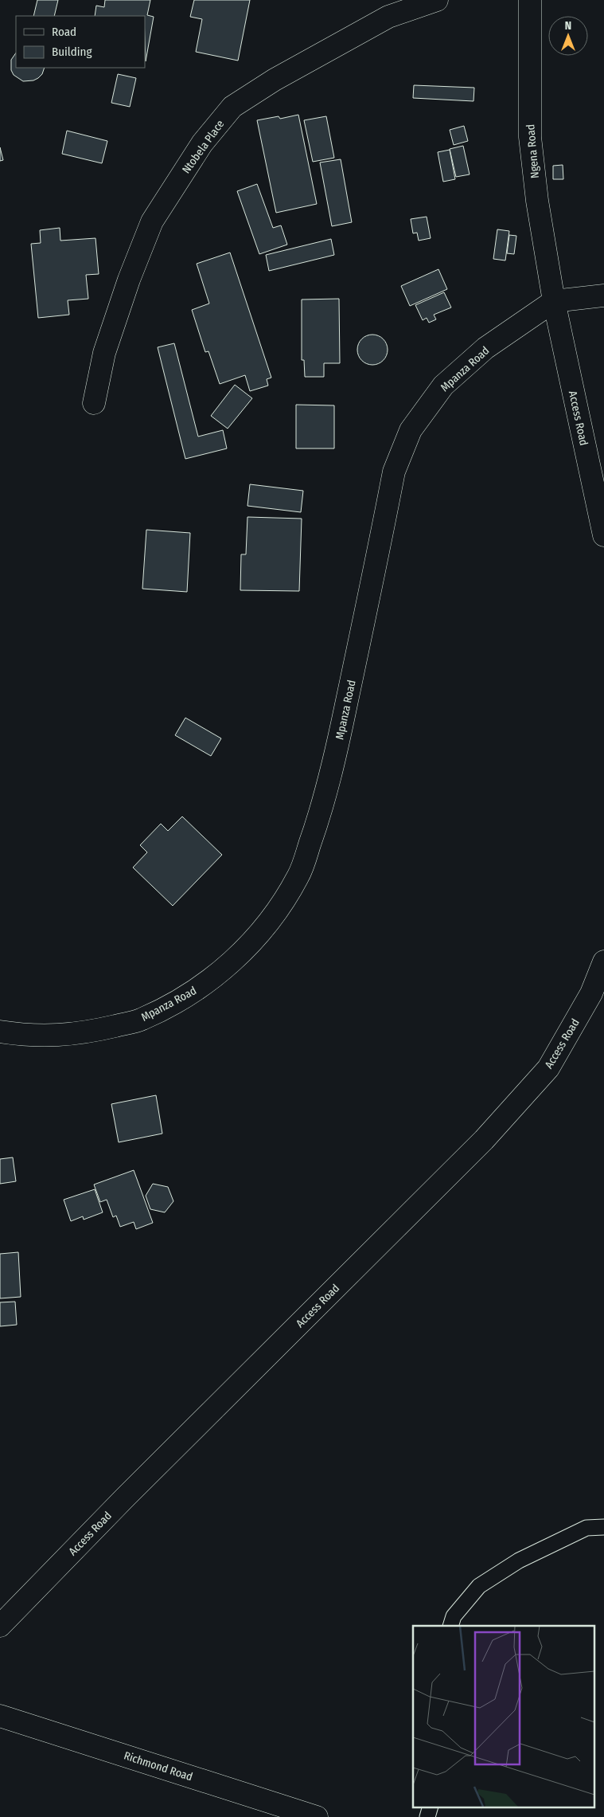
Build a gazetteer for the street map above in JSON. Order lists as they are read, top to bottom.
{
  "streets": {
    "main road": [
      "Ntobela Place",
      "Ngena Road",
      "Mpanza Road",
      "Access Road",
      "Richmond Road"
    ]
  },
  "crossings": [
    ["Ngena Road", "Mpanza Road"],
    ["Ngena Road", "Access Road"],
    ["Mpanza Road", "Access Road"]
  ],
  "legend": ["Road", "Building"],
  "north": "top"
}
